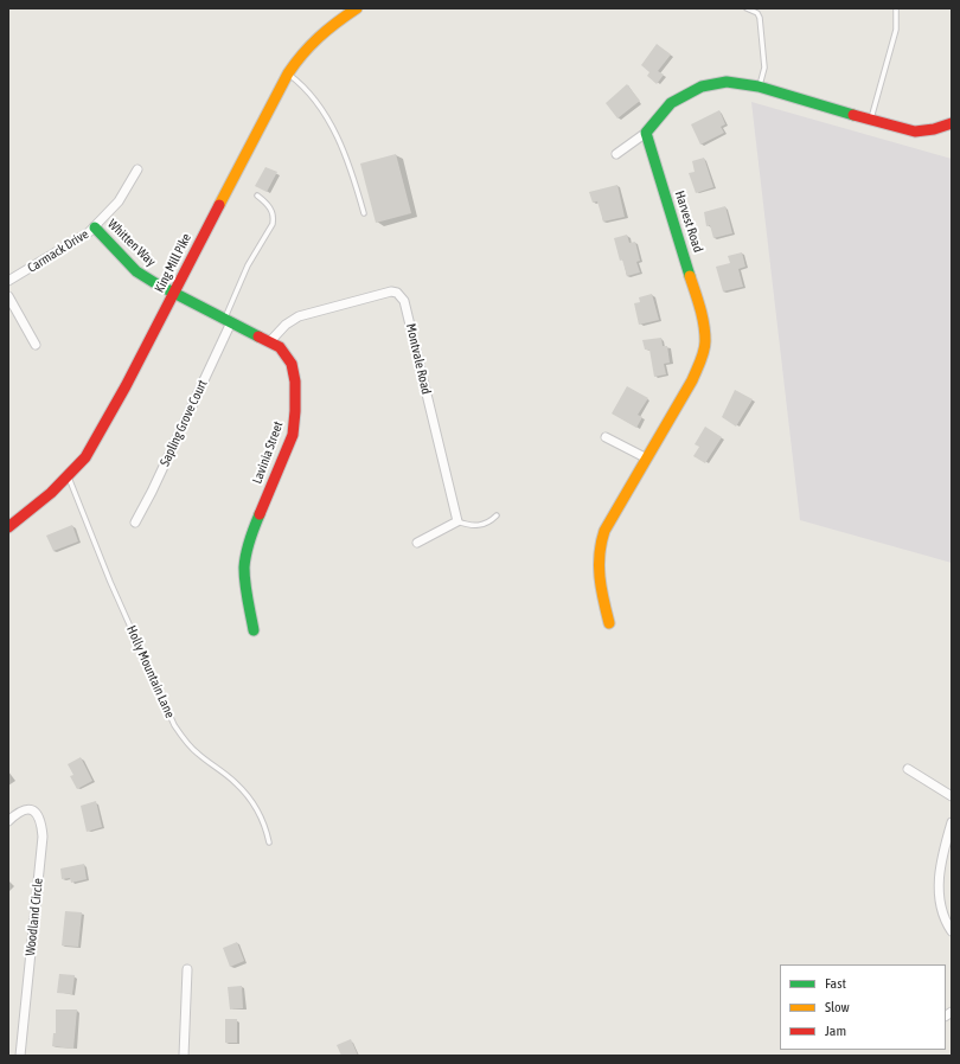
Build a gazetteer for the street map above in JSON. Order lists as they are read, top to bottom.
{
  "streets": {
    "street": [
      "Harvest Road",
      "Whitten Way",
      "Carmack Drive",
      "King Mill Pike",
      "Montvale Road",
      "Sapling Grove Court",
      "Lavinia Street",
      "Woodland Circle"
    ],
    "lane": ["Holly Mountain Lane"]
  },
  "crossings": [
    ["Whitten Way", "Carmack Drive"],
    ["Whitten Way", "King Mill Pike"],
    ["Whitten Way", "Lavinia Street"],
    ["King Mill Pike", "Lavinia Street"],
    ["King Mill Pike", "Holly Mountain Lane"],
    ["Montvale Road", "Lavinia Street"],
    ["Sapling Grove Court", "Lavinia Street"]
  ],
  "legend": ["Fast", "Slow", "Jam"]
}
